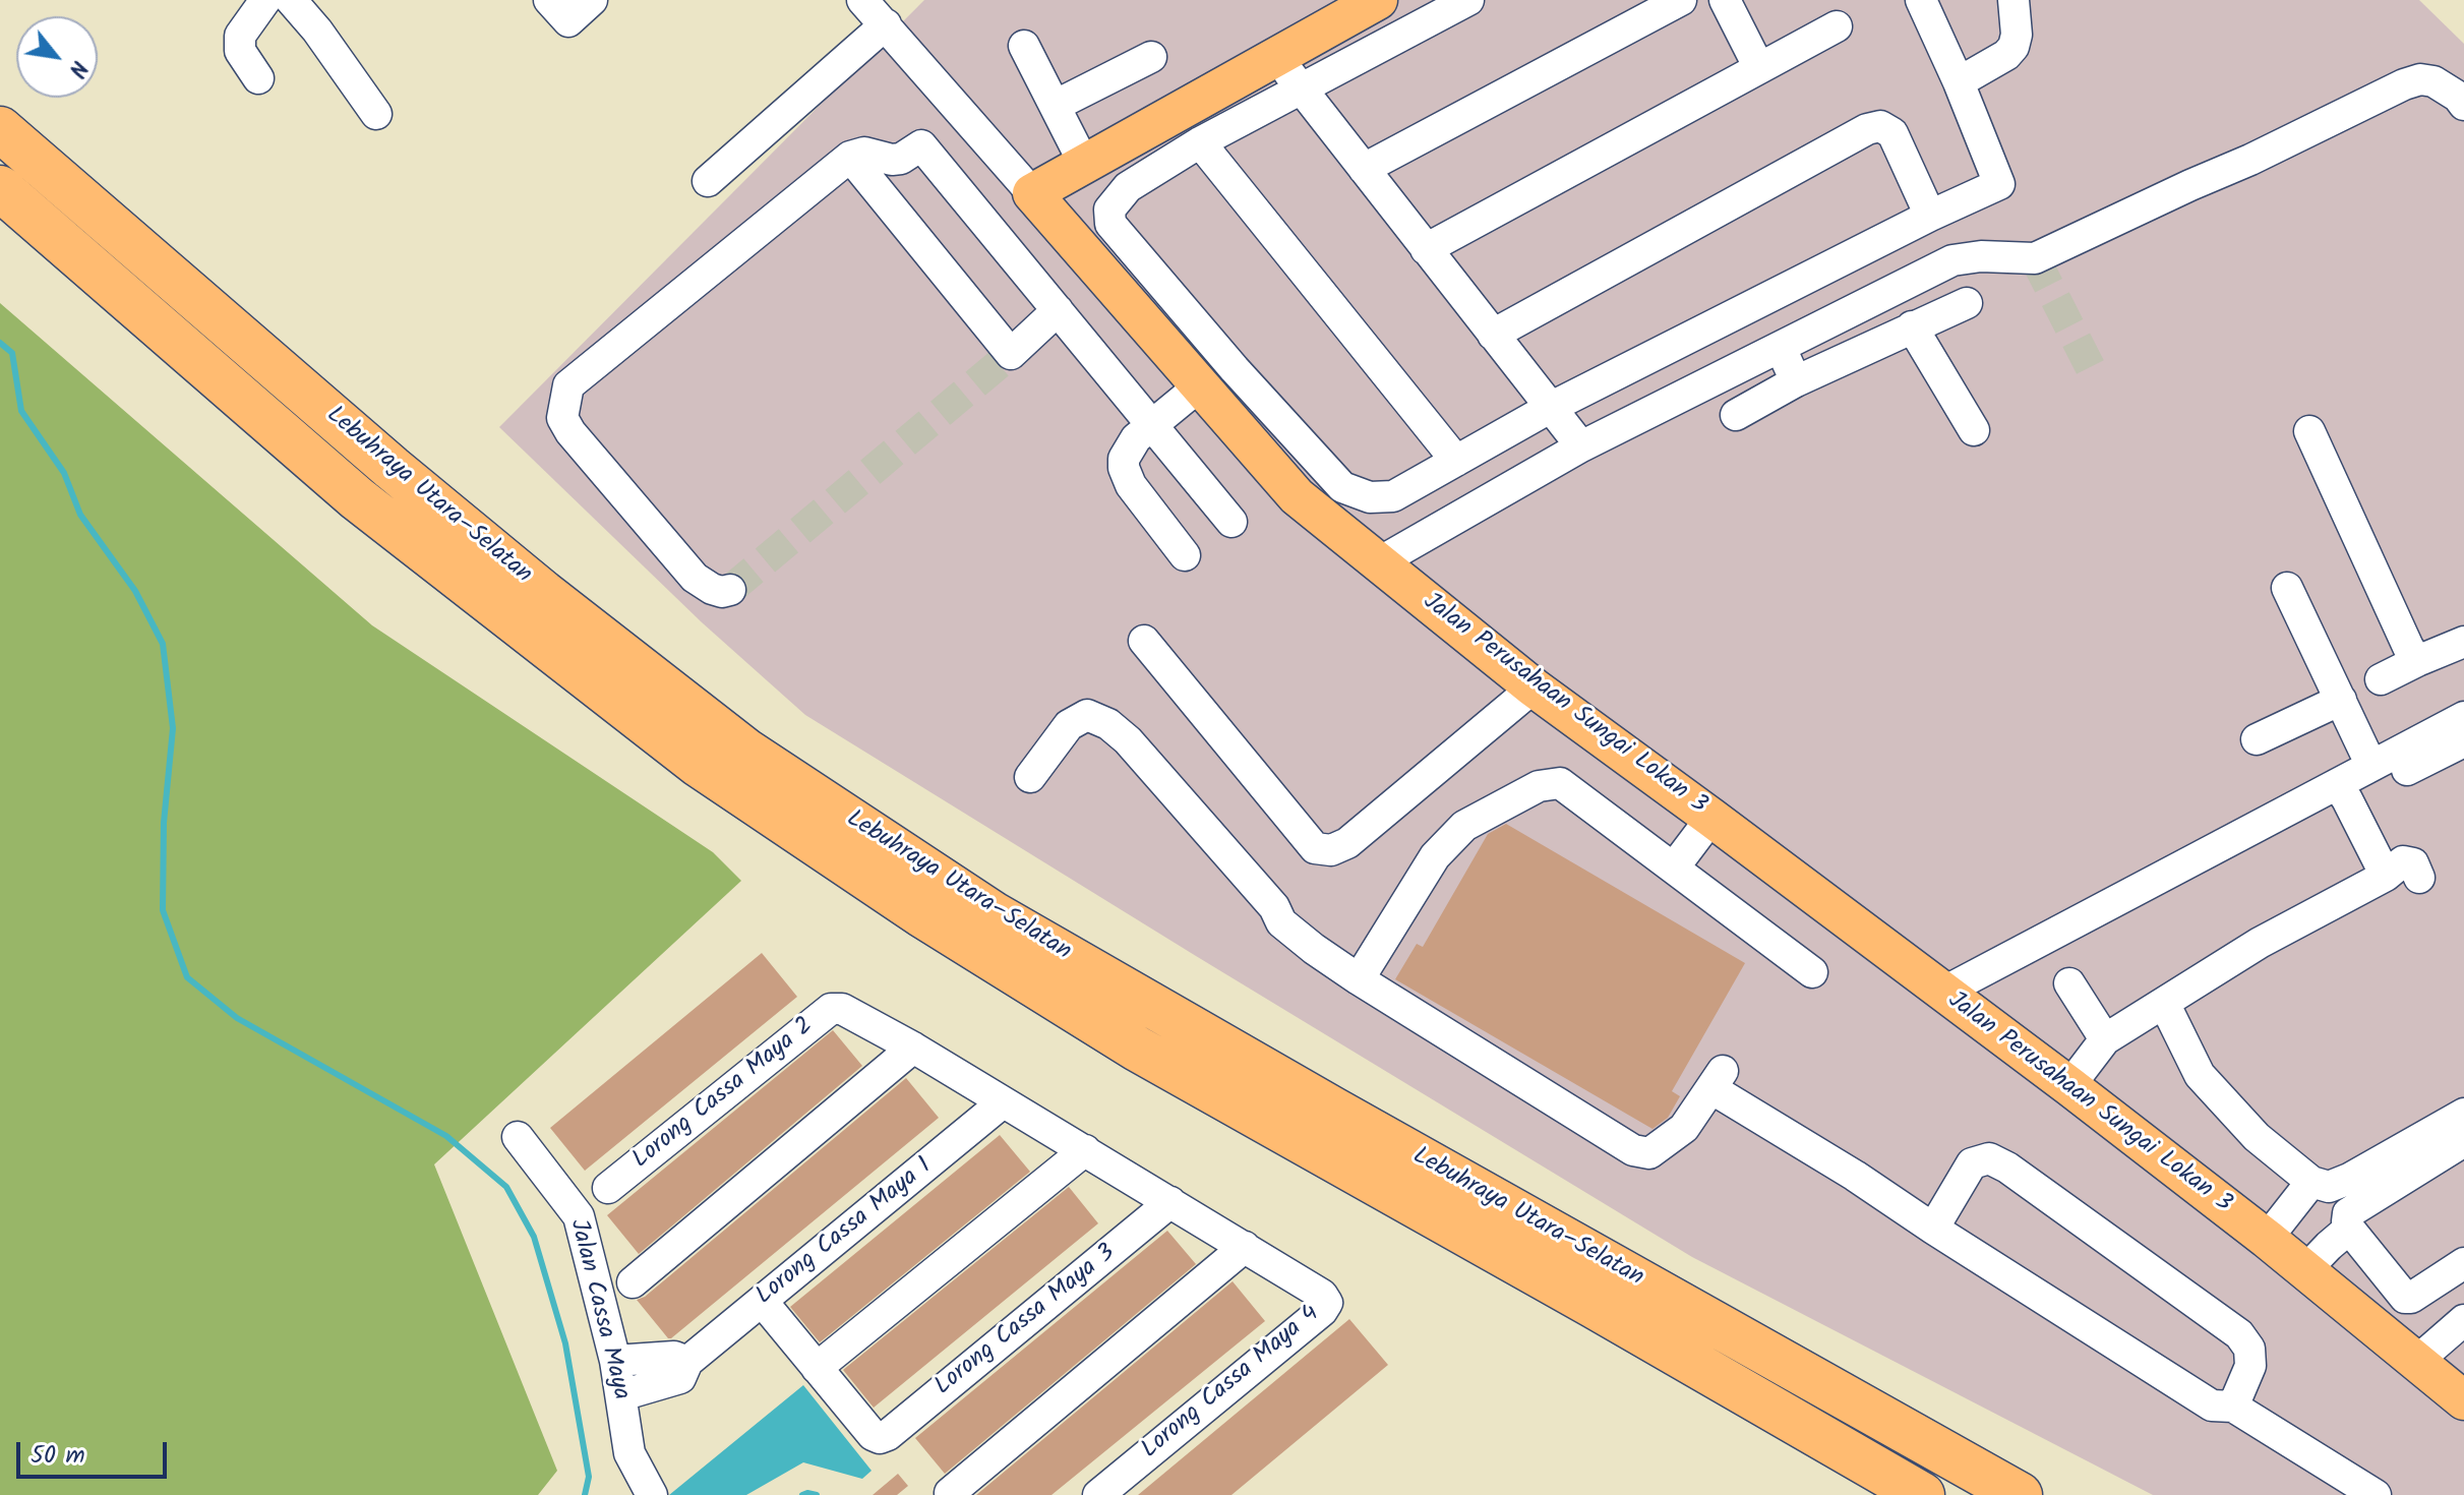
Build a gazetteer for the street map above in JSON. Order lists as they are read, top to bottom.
{
  "streets": {
    "highway": ["Lebuhraya Utara–Selatan"],
    "main road": ["Jalan Perusahaan Sungai Lokan 3"],
    "street": [
      "Lorong Cassa Maya 2",
      "Lorong Cassa Maya 1",
      "Jalan Cassa Maya",
      "Lorong Cassa Maya 3",
      "Lorong Cassa Maya 4"
    ]
  },
  "crossings": [
    ["Lorong Cassa Maya 1", "Jalan Cassa Maya"]
  ],
  "scale_bar": "50 m",
  "north": "bottom right"
}
